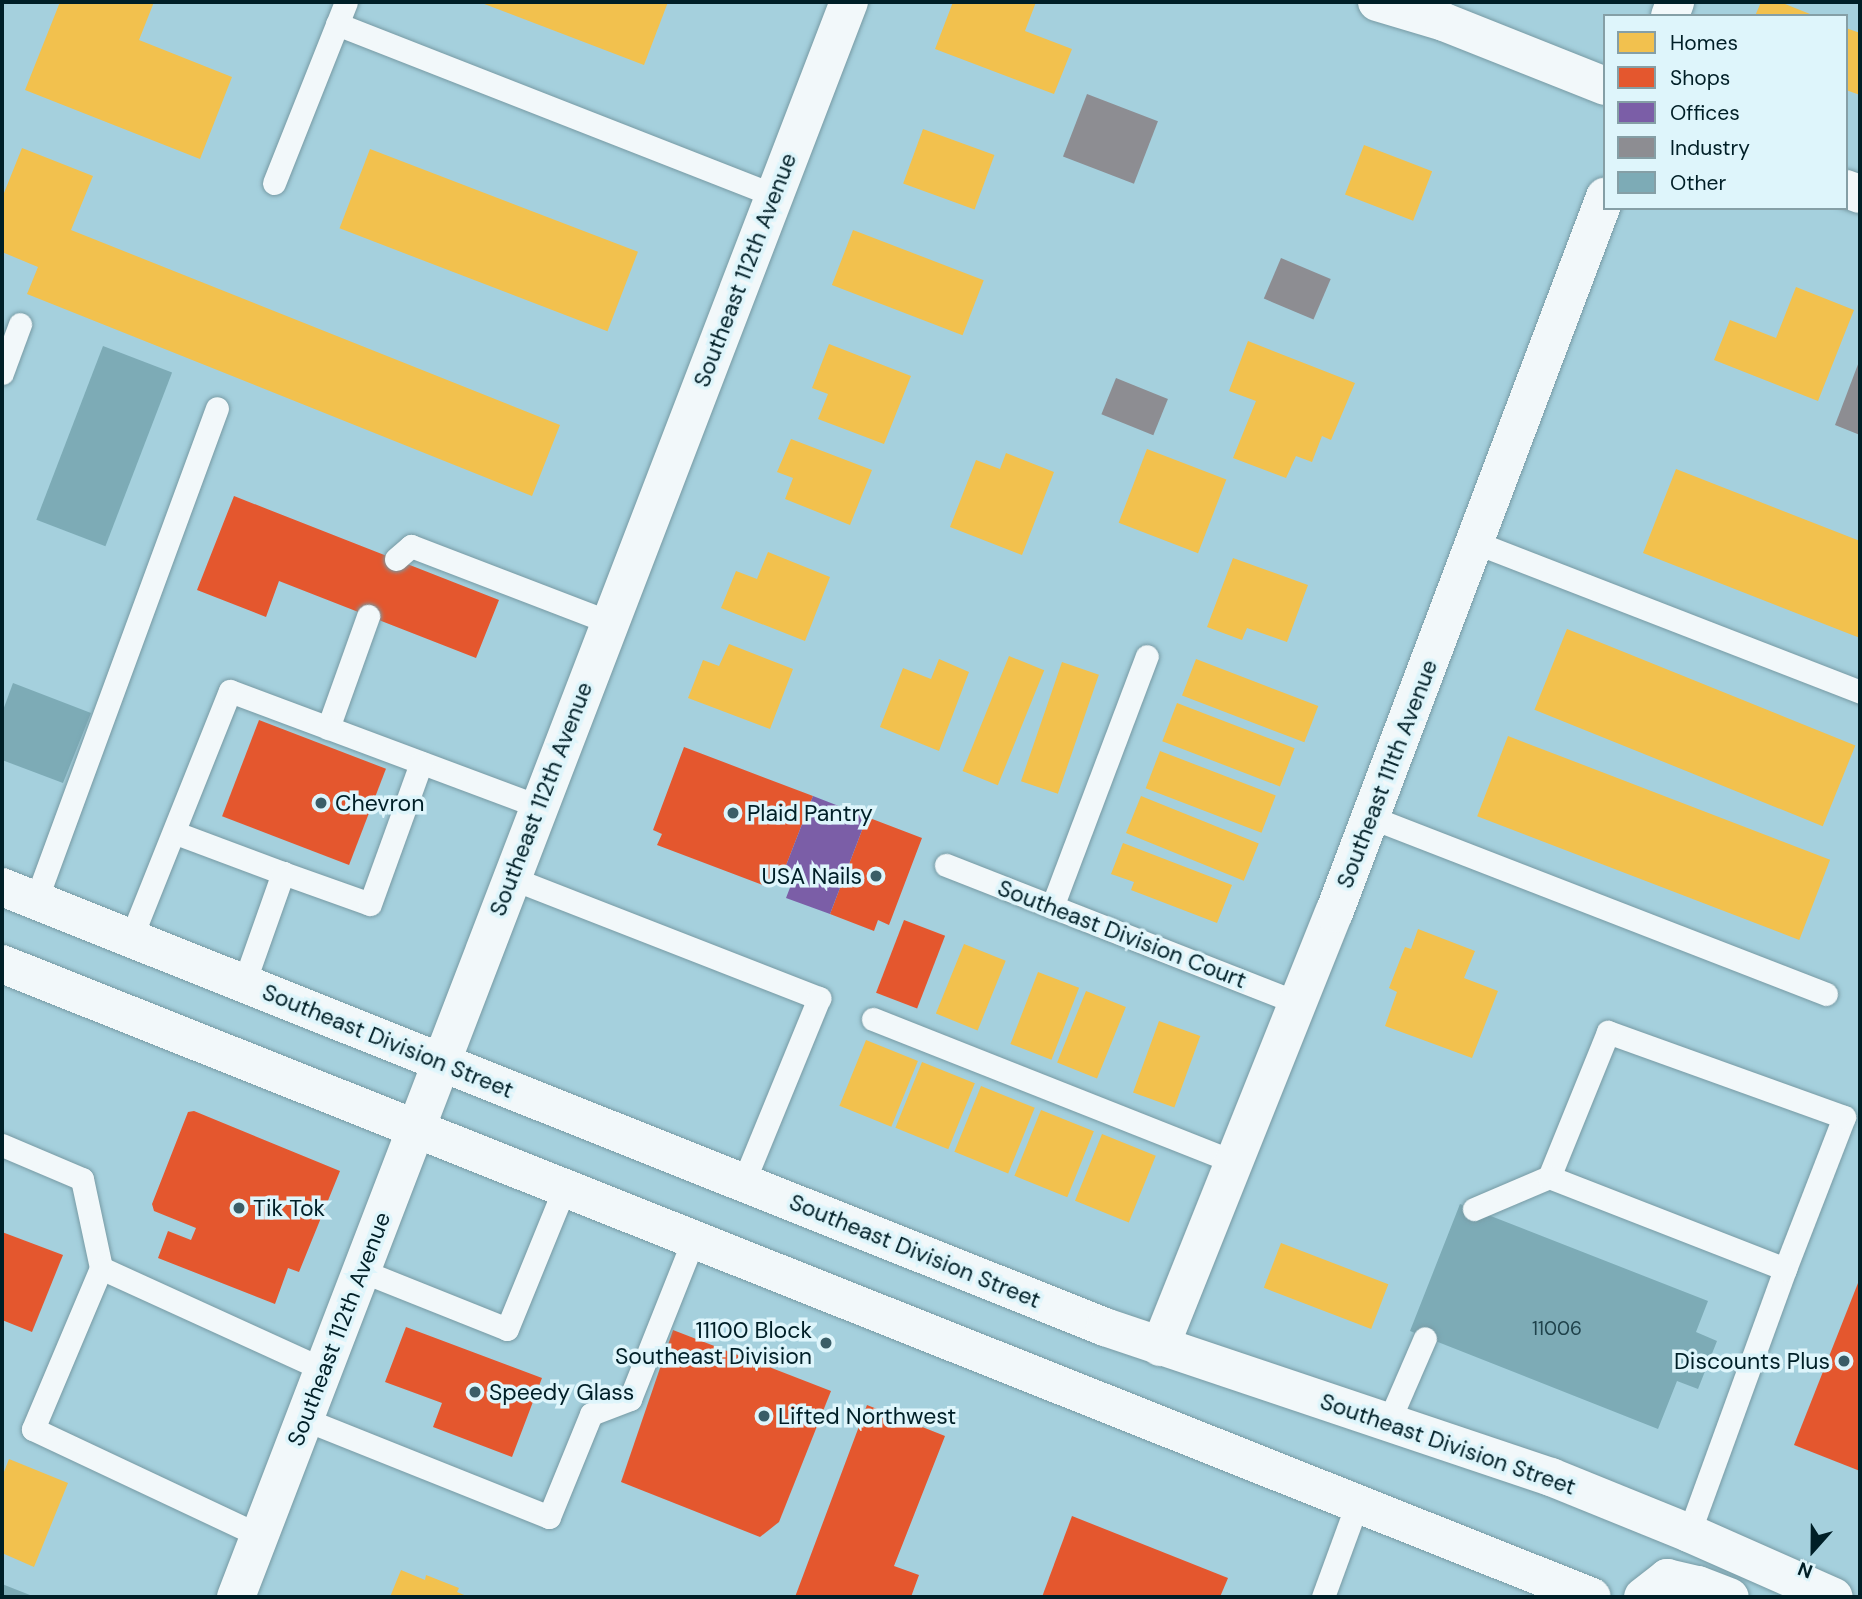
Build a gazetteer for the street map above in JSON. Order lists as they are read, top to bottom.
{
  "streets": {
    "main road": ["Southeast 112th Avenue", "Southeast 111th Avenue", "Southeast Division Street"],
    "lane": ["Southeast Division Court"]
  },
  "crossings": [
    ["Southeast 112th Avenue", "Southeast Division Street"],
    ["Southeast 111th Avenue", "Southeast Division Court"],
    ["Southeast 111th Avenue", "Southeast Division Street"]
  ],
  "places": [
    "Chevron",
    "Plaid Pantry",
    "USA Nails",
    "Tik Tok",
    "11100 Block Southeast Division",
    "Discounts Plus",
    "Speedy Glass",
    "Lifted Northwest"
  ],
  "house_numbers": ["11006"],
  "legend": [
    "Homes",
    "Shops",
    "Offices",
    "Industry",
    "Other"
  ],
  "north": "bottom"
}
